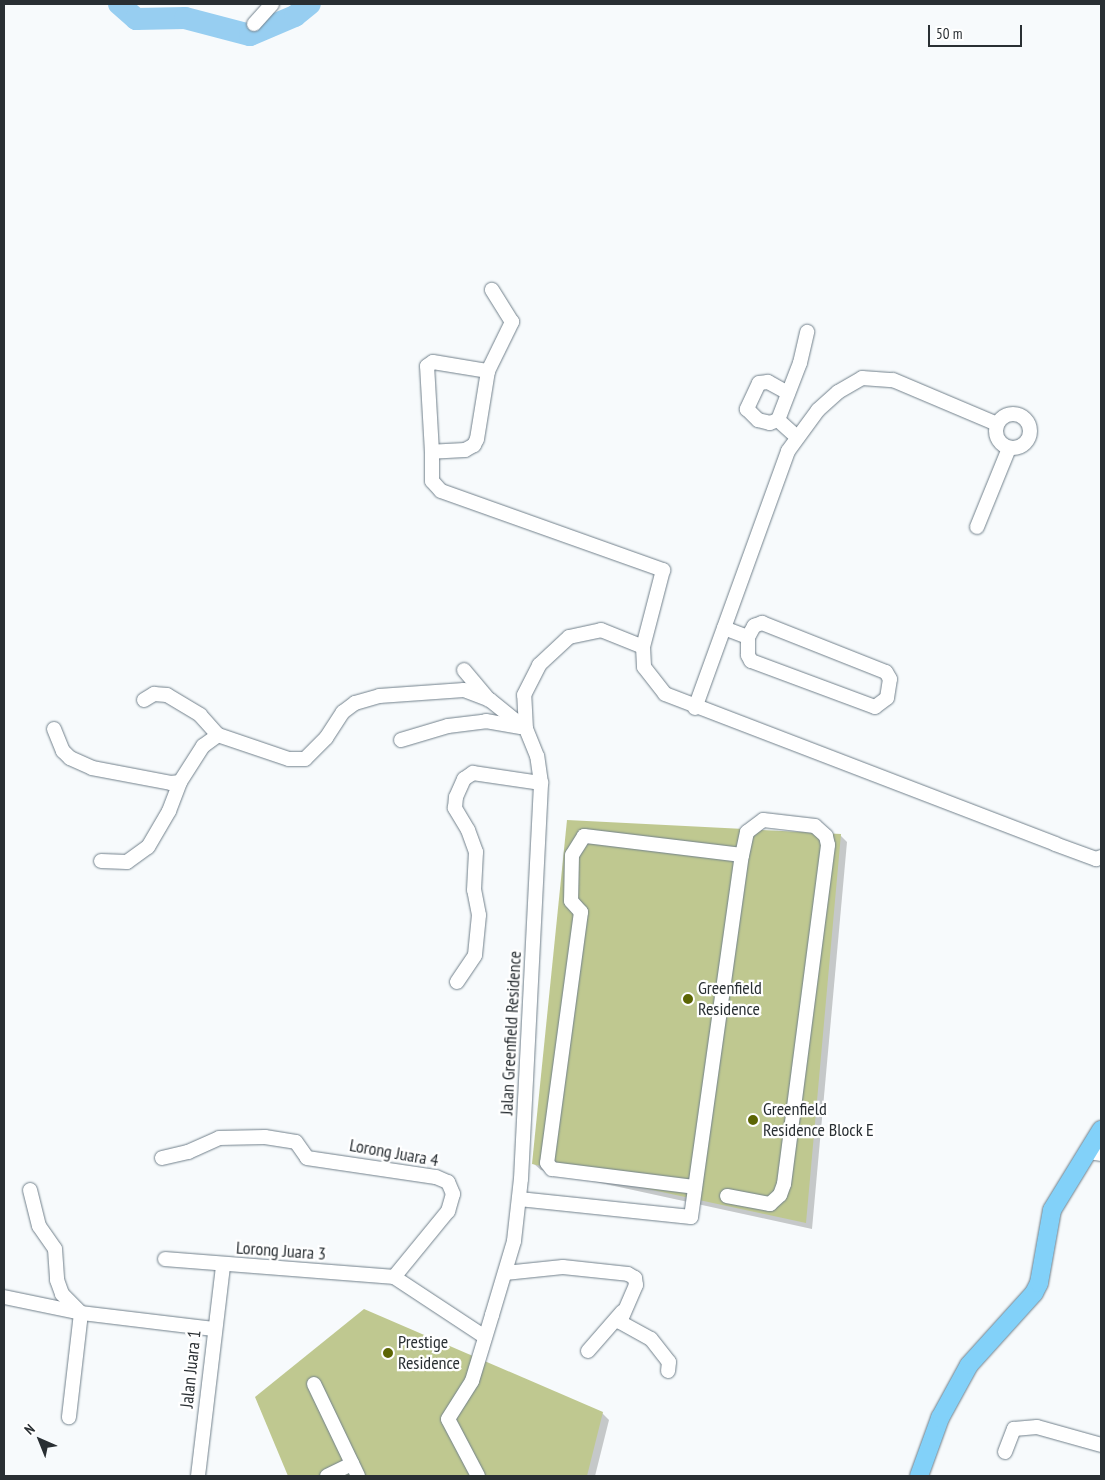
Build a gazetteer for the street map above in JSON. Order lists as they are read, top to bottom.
{
  "streets": {
    "street": [
      "Jalan Greenfield Residence",
      "Lorong Juara 4",
      "Lorong Juara 3",
      "Jalan Juara 1"
    ]
  },
  "crossings": [
    ["Lorong Juara 4", "Lorong Juara 3"],
    ["Lorong Juara 3", "Jalan Juara 1"]
  ],
  "places": ["Greenfield Residence", "Greenfield Residence Block E", "Prestige Residence"],
  "scale_bar": "50 m",
  "north": "top left"
}
